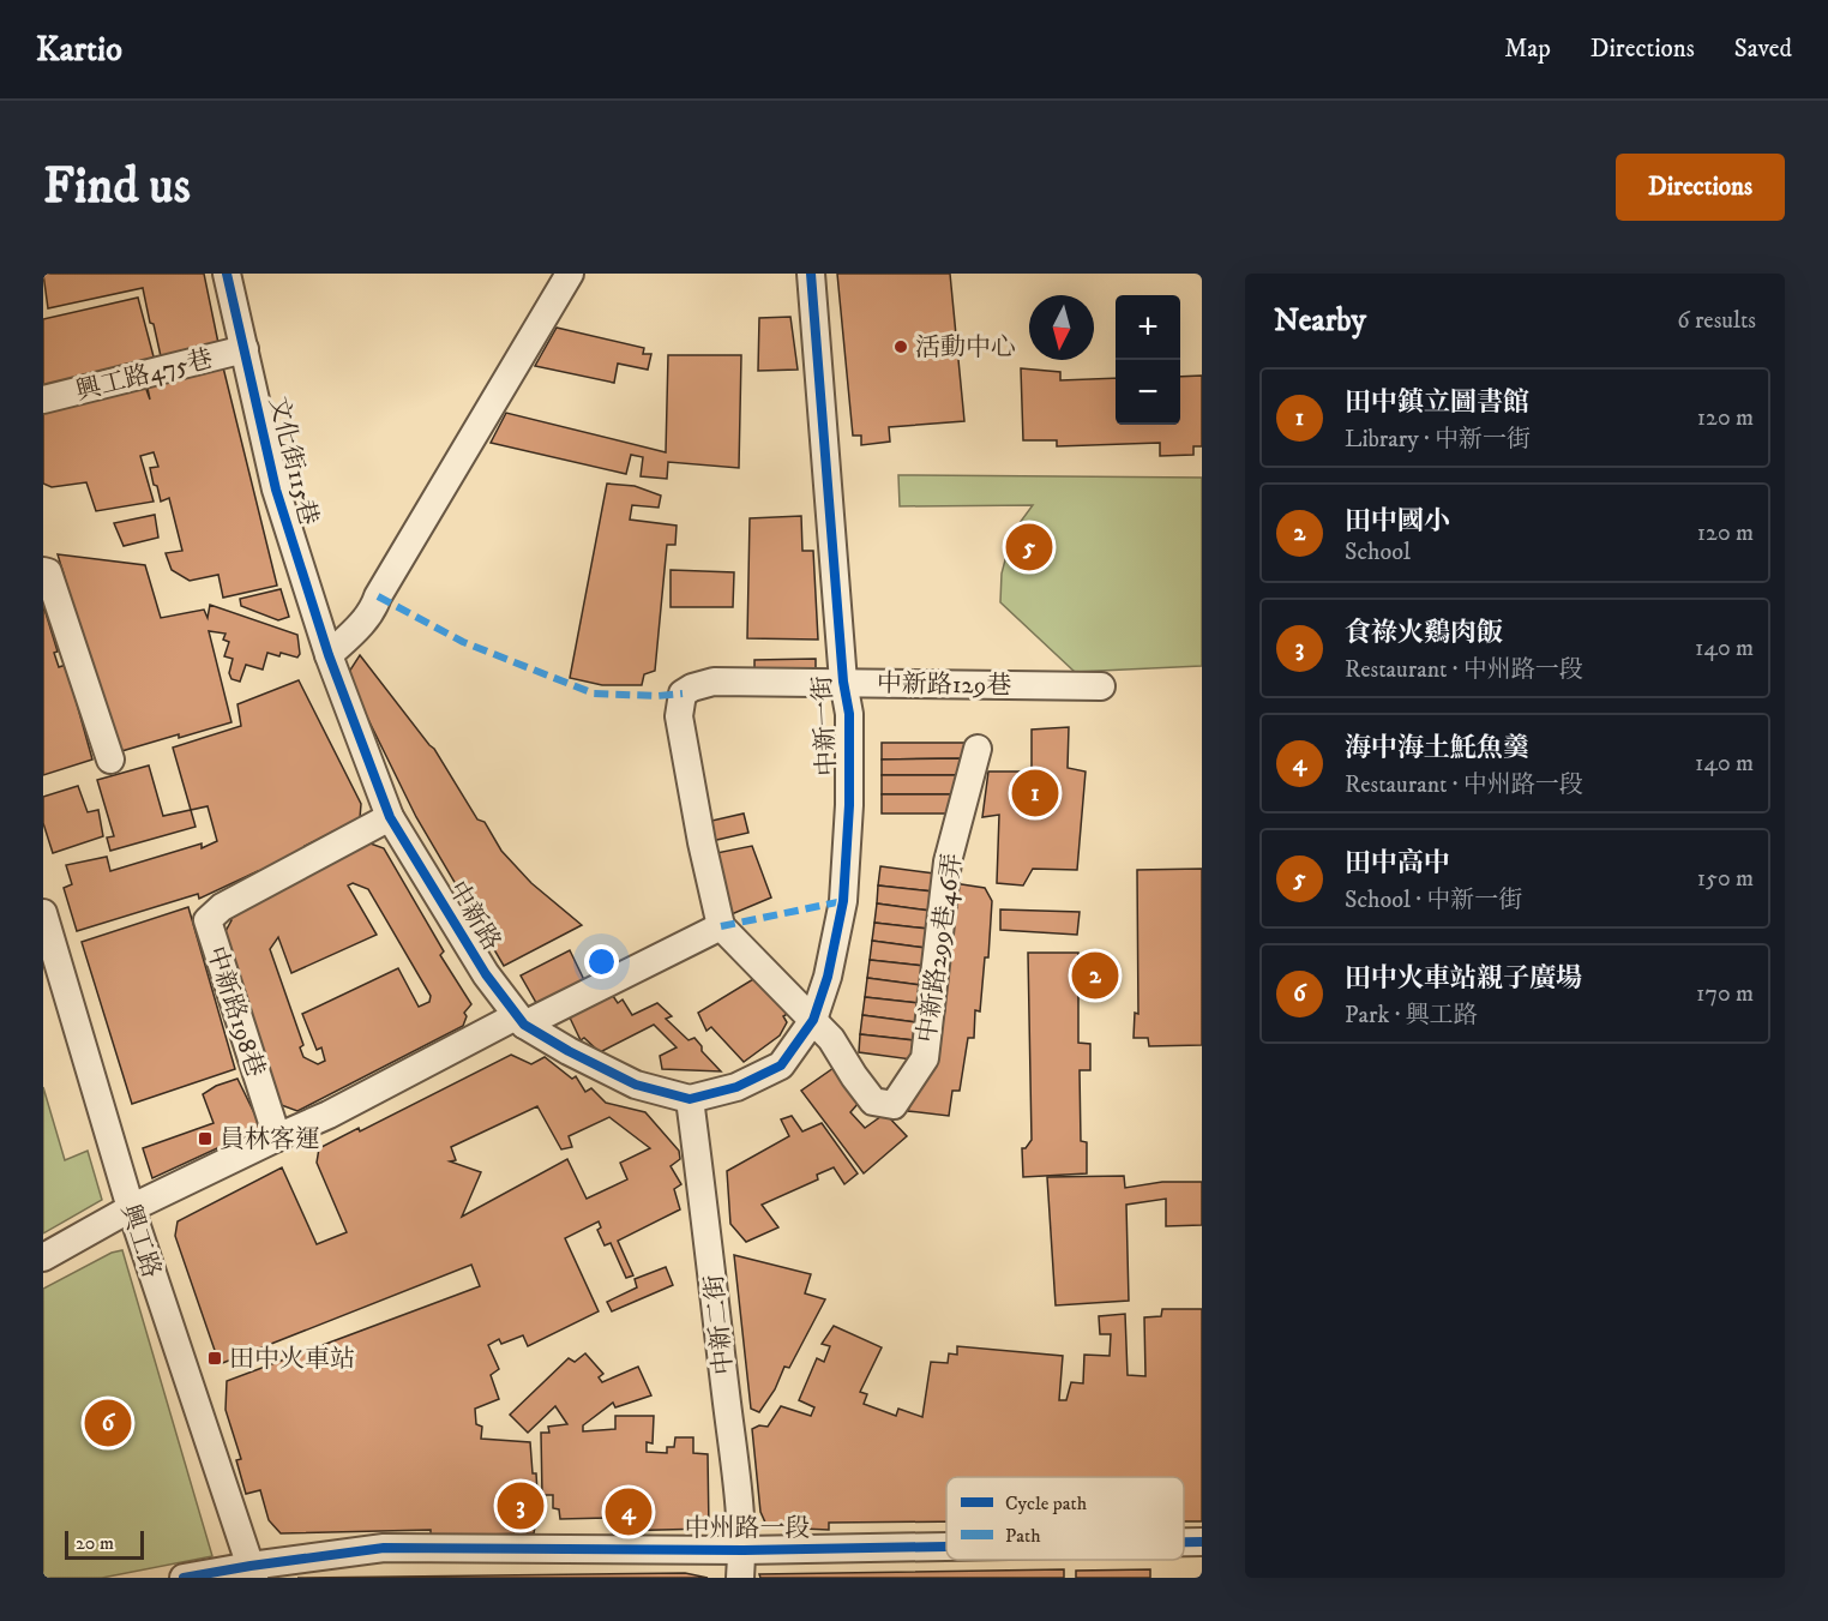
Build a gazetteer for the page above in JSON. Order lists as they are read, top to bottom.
{
  "streets": {
    "street": [
      "興工路475巷",
      "文化街115巷",
      "中新路129巷",
      "中新一街",
      "中新路",
      "中新路299巷46弄",
      "中新路198巷",
      "興工路",
      "中新二街",
      "中州路一段"
    ]
  },
  "crossings": [
    ["興工路475巷", "文化街115巷"],
    ["文化街115巷", "中新路"],
    ["中新路129巷", "中新一街"],
    ["中新一街", "中新路"],
    ["中新一街", "中新路299巷46弄"],
    ["中新一街", "中新二街"],
    ["中新路", "中新路198巷"],
    ["中新路", "中新二街"],
    ["興工路", "中州路一段"],
    ["中新二街", "中州路一段"]
  ],
  "places": {
    "other": ["活動中心"],
    "transit": ["員林客運", "田中火車站"]
  },
  "legend": ["Cycle path", "Path"],
  "scale_bar": "20 m",
  "north": "bottom",
  "page": {
    "header": "Kartio",
    "nav": ["Map", "Directions", "Saved"],
    "buttons": "Directions",
    "title": "Find us",
    "heading": ["Nearby", "6 results"],
    "map_buttons": ["+", "−"],
    "list": [
      {
        "mark": "1",
        "name": "田中鎮立圖書館",
        "note": "Library · 中新一街",
        "value": "120 m"
      },
      {
        "mark": "2",
        "name": "田中國小",
        "note": "School",
        "value": "120 m"
      },
      {
        "mark": "3",
        "name": "食祿火鷄肉飯",
        "note": "Restaurant · 中州路一段",
        "value": "140 m"
      },
      {
        "mark": "4",
        "name": "海中海土魠魚羹",
        "note": "Restaurant · 中州路一段",
        "value": "140 m"
      },
      {
        "mark": "5",
        "name": "田中高中",
        "note": "School · 中新一街",
        "value": "150 m"
      },
      {
        "mark": "6",
        "name": "田中火車站親子廣場",
        "note": "Park · 興工路",
        "value": "170 m"
      }
    ],
    "pins": [
      "5",
      "1",
      "2",
      "6",
      "3",
      "4"
    ],
    "scale": "20 m"
  }
}
